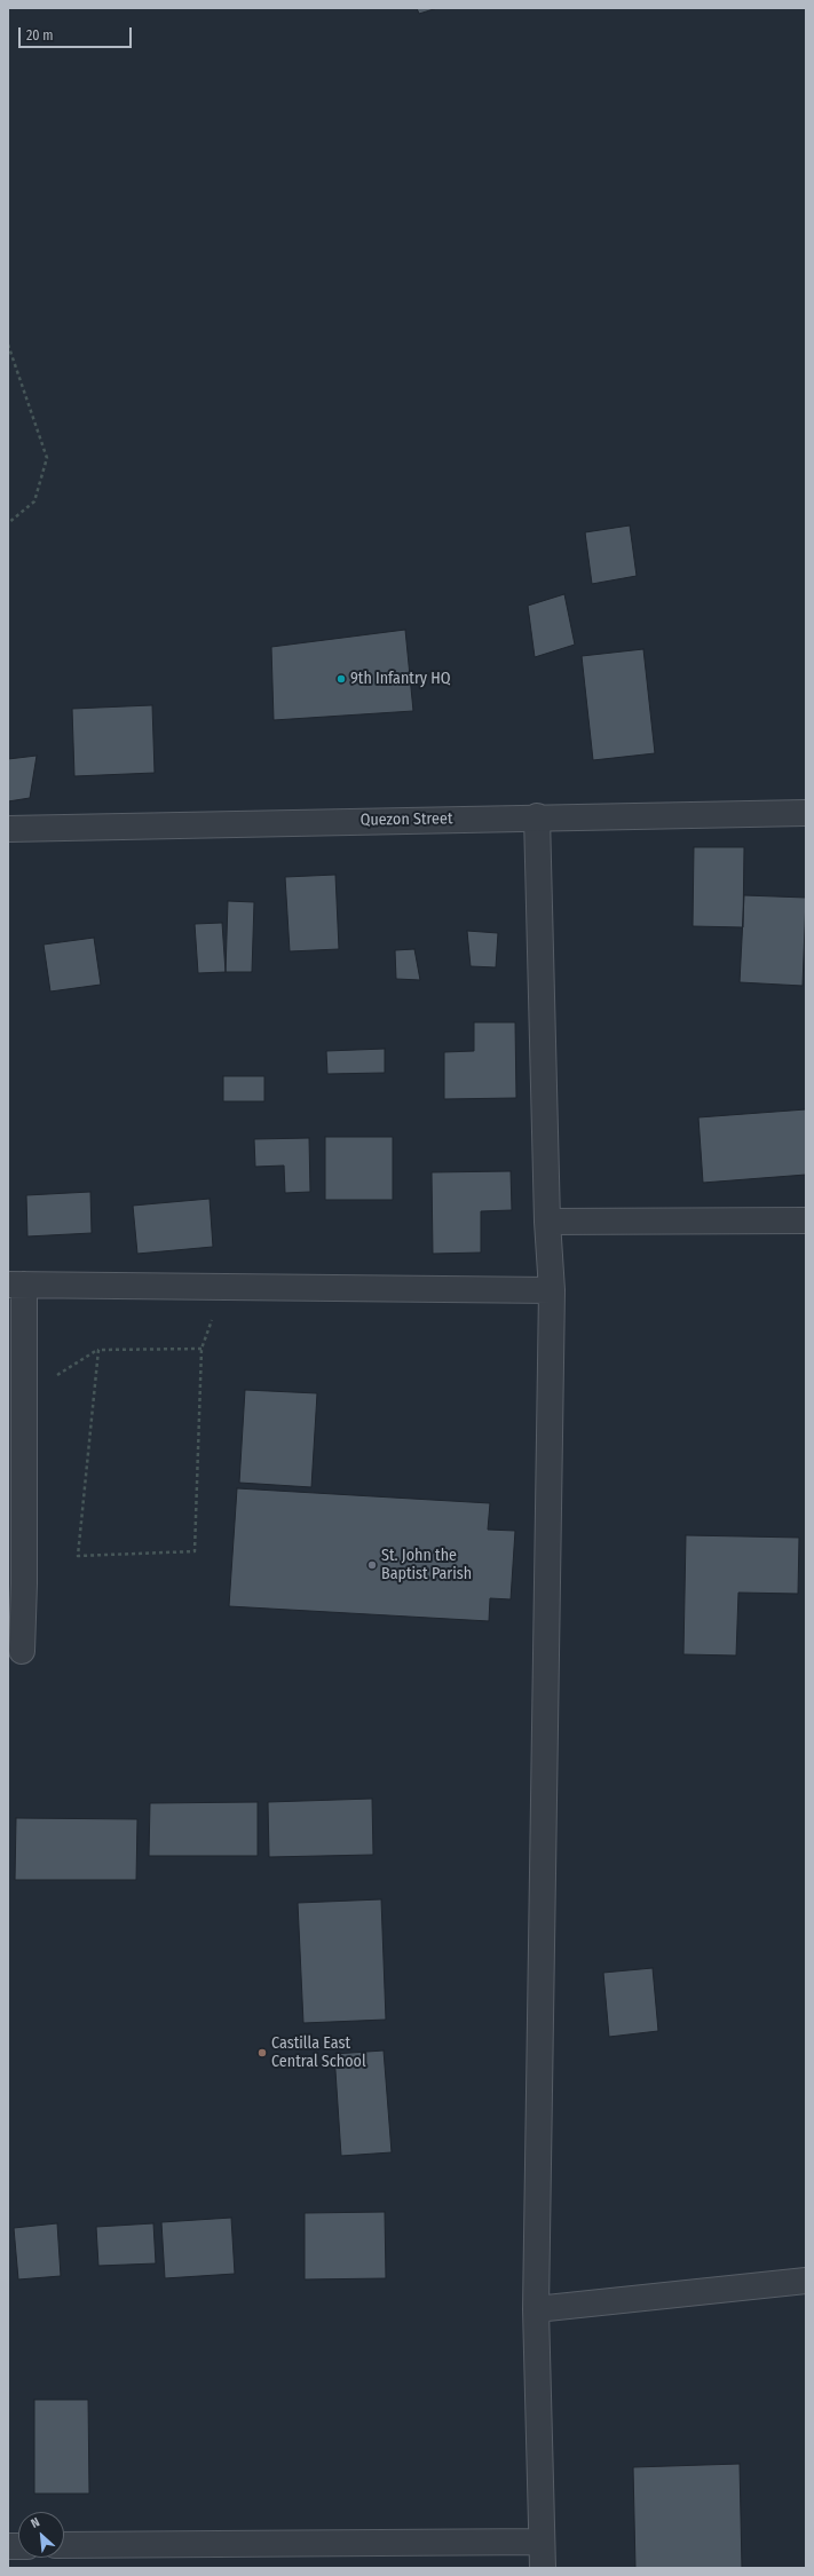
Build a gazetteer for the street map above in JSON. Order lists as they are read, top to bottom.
{
  "streets": {
    "street": ["Quezon Street"]
  },
  "places": ["9th Infantry HQ", "St. John the Baptist Parish", "Castilla East Central School"],
  "scale_bar": "20 m",
  "north": "top left"
}
